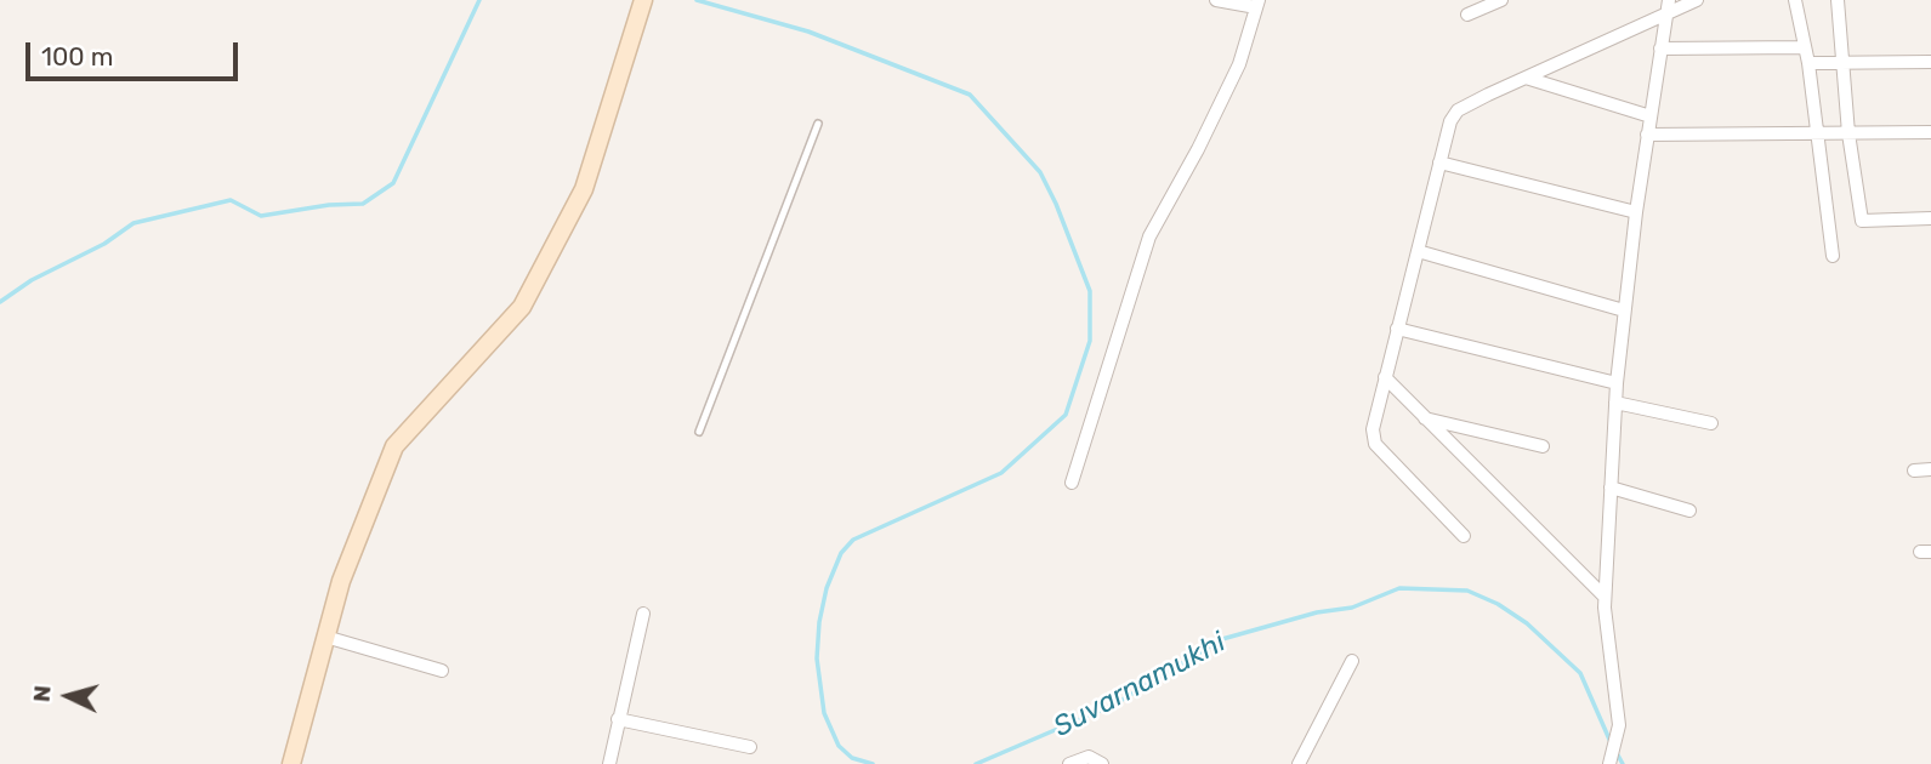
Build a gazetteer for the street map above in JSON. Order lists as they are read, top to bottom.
{
  "water": ["Suvarnamukhi"],
  "scale_bar": "100 m",
  "north": "left"
}
